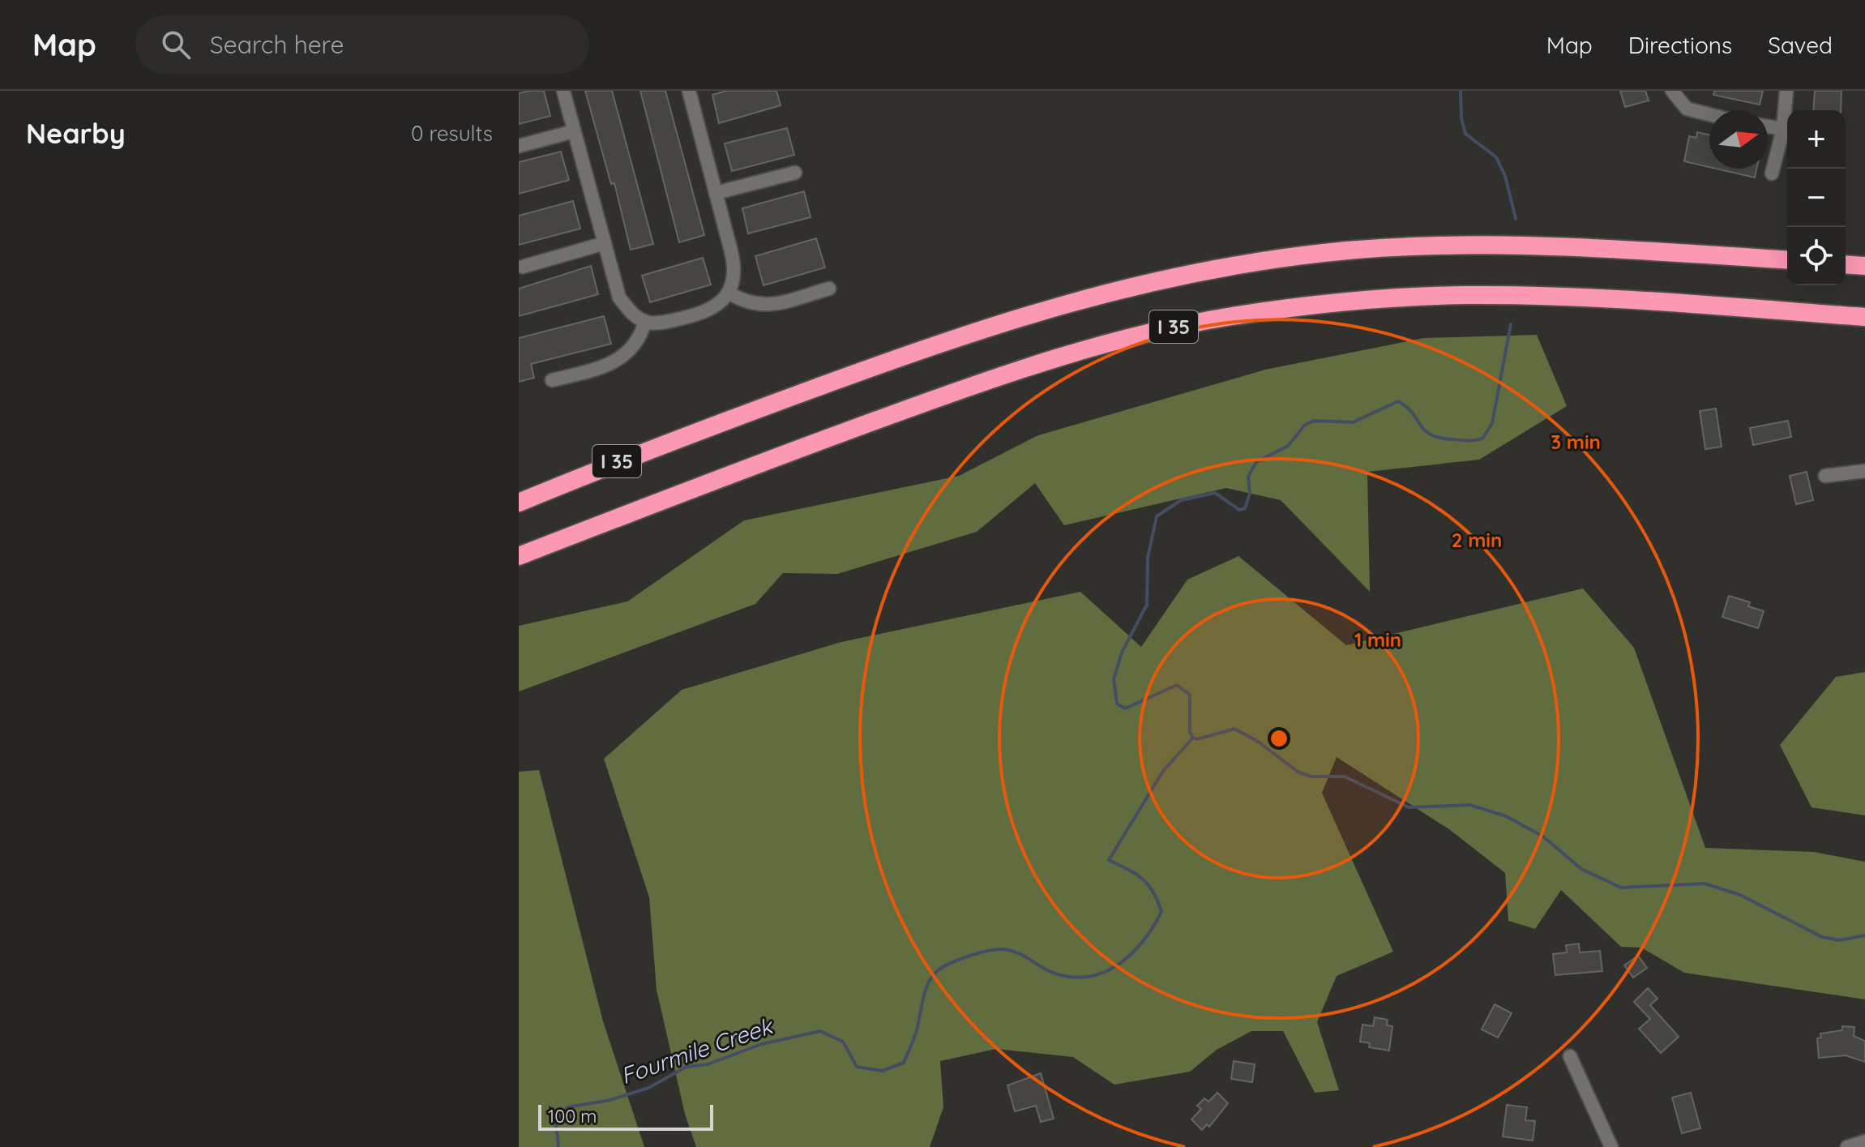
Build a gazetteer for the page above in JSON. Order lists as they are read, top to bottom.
{
  "streets": {
    "highway": ["I 35"]
  },
  "water": ["Fourmile Creek"],
  "scale_bar": "100 m",
  "north": "right",
  "page": {
    "header": "Map",
    "search": "Search here",
    "nav": ["Map", "Directions", "Saved"],
    "heading": ["Nearby", "0 results"],
    "map_buttons": ["+", "−"],
    "scale": "100 m"
  },
  "rings": ["3 min", "2 min", "1 min"]
}
